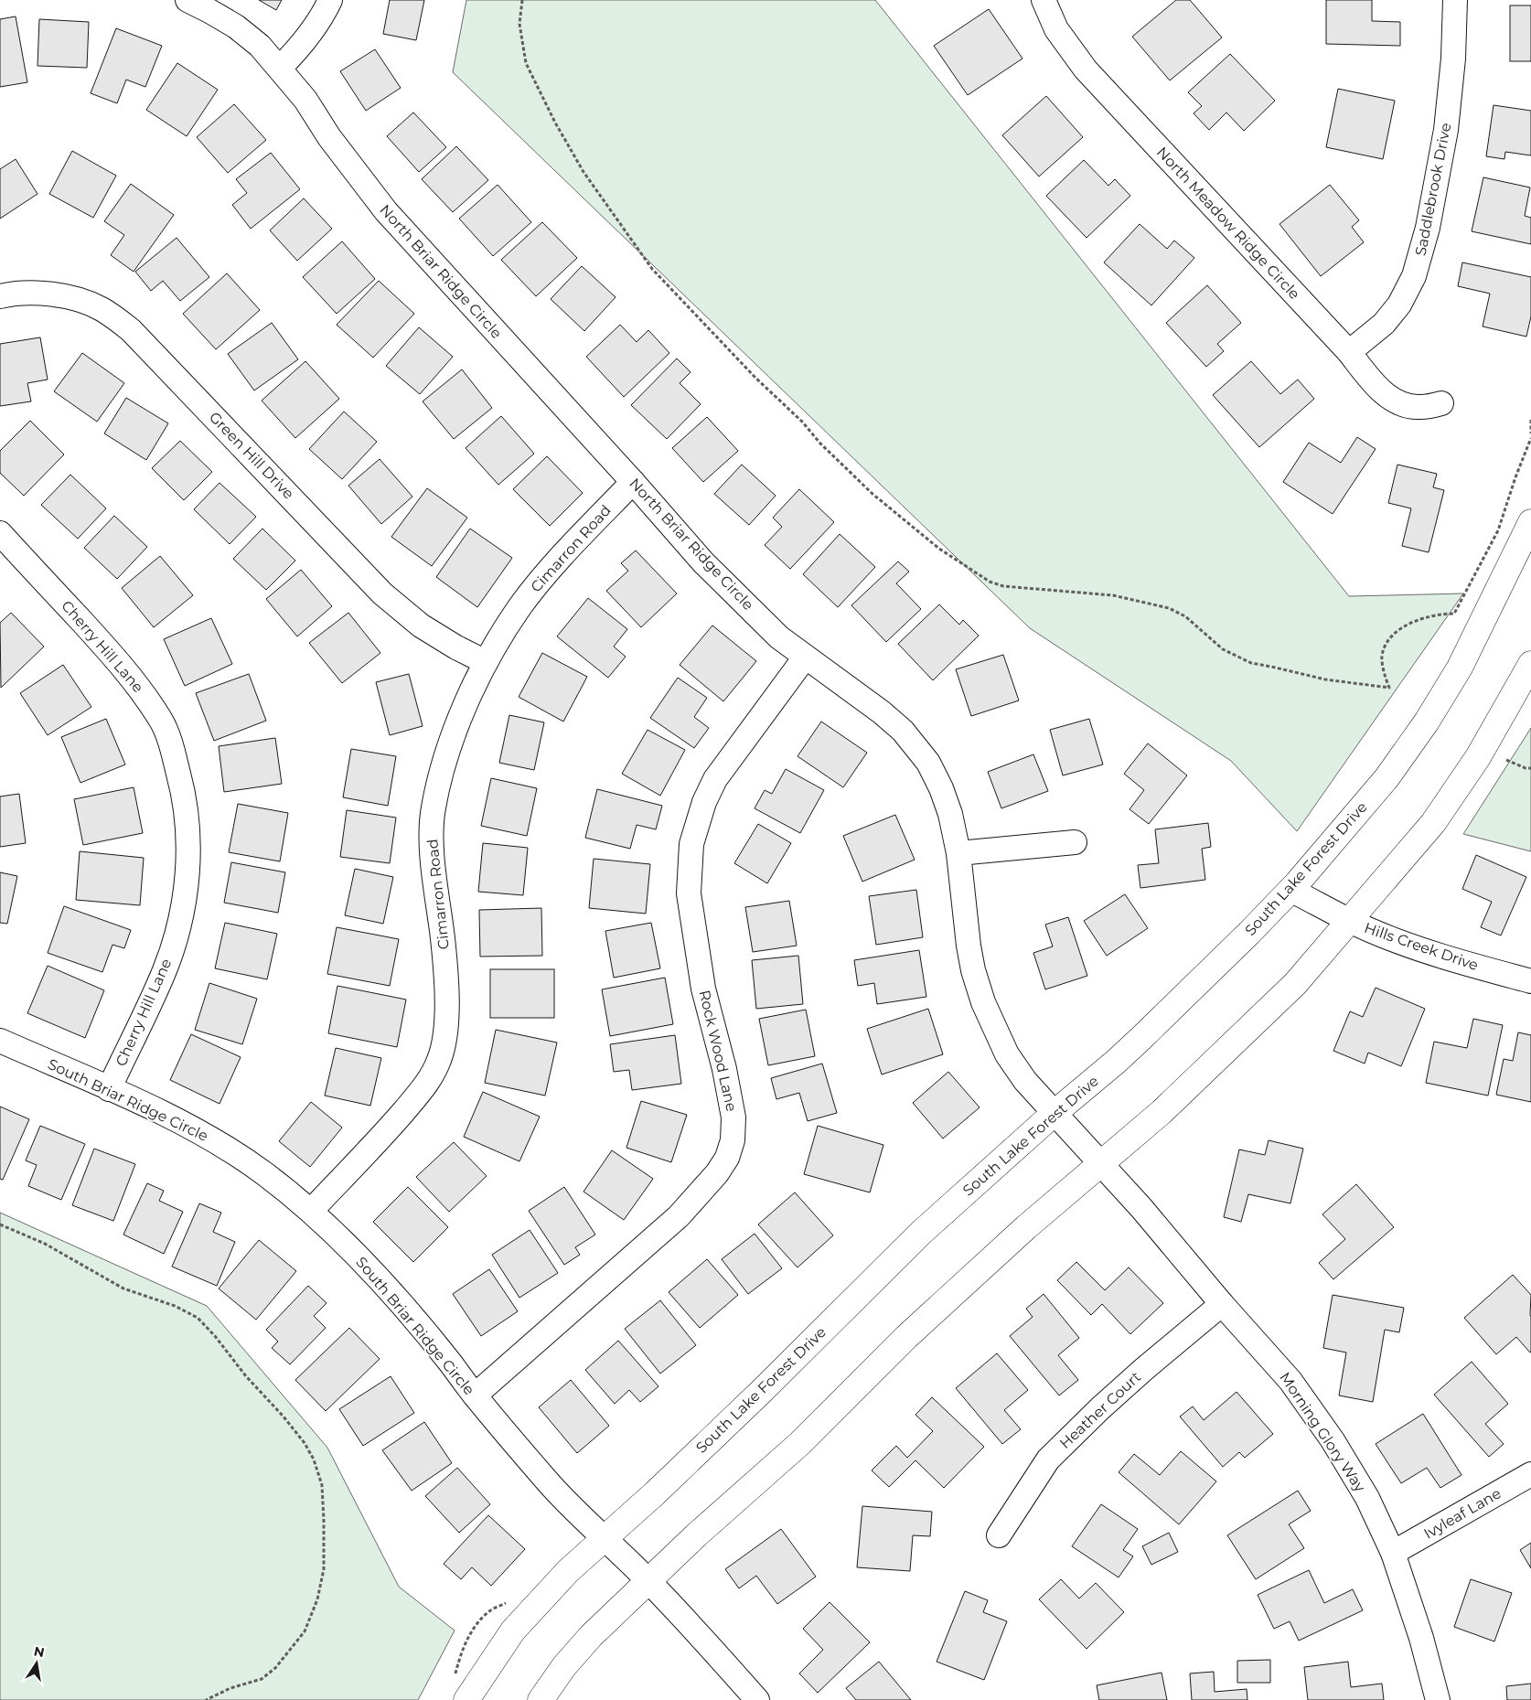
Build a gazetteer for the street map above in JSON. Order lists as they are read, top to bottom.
{
  "streets": {
    "main road": ["South Lake Forest Drive"],
    "street": [
      "Saddlebrook Drive",
      "North Meadow Ridge Circle",
      "North Briar Ridge Circle",
      "Green Hill Drive",
      "Cimarron Road",
      "Cherry Hill Lane",
      "Hills Creek Drive",
      "Rock Wood Lane",
      "South Briar Ridge Circle",
      "Heather Court",
      "Morning Glory Way",
      "Ivyleaf Lane"
    ]
  },
  "crossings": [
    ["Saddlebrook Drive", "North Meadow Ridge Circle"],
    ["North Briar Ridge Circle", "Cimarron Road"],
    ["North Briar Ridge Circle", "South Lake Forest Drive"],
    ["North Briar Ridge Circle", "Rock Wood Lane"],
    ["North Briar Ridge Circle", "Morning Glory Way"],
    ["Green Hill Drive", "Cimarron Road"],
    ["Cimarron Road", "South Briar Ridge Circle"],
    ["Cherry Hill Lane", "South Briar Ridge Circle"],
    ["South Lake Forest Drive", "Hills Creek Drive"],
    ["South Lake Forest Drive", "South Briar Ridge Circle"],
    ["Rock Wood Lane", "South Briar Ridge Circle"],
    ["Heather Court", "Morning Glory Way"],
    ["Morning Glory Way", "Ivyleaf Lane"]
  ],
  "north": "top"
}
